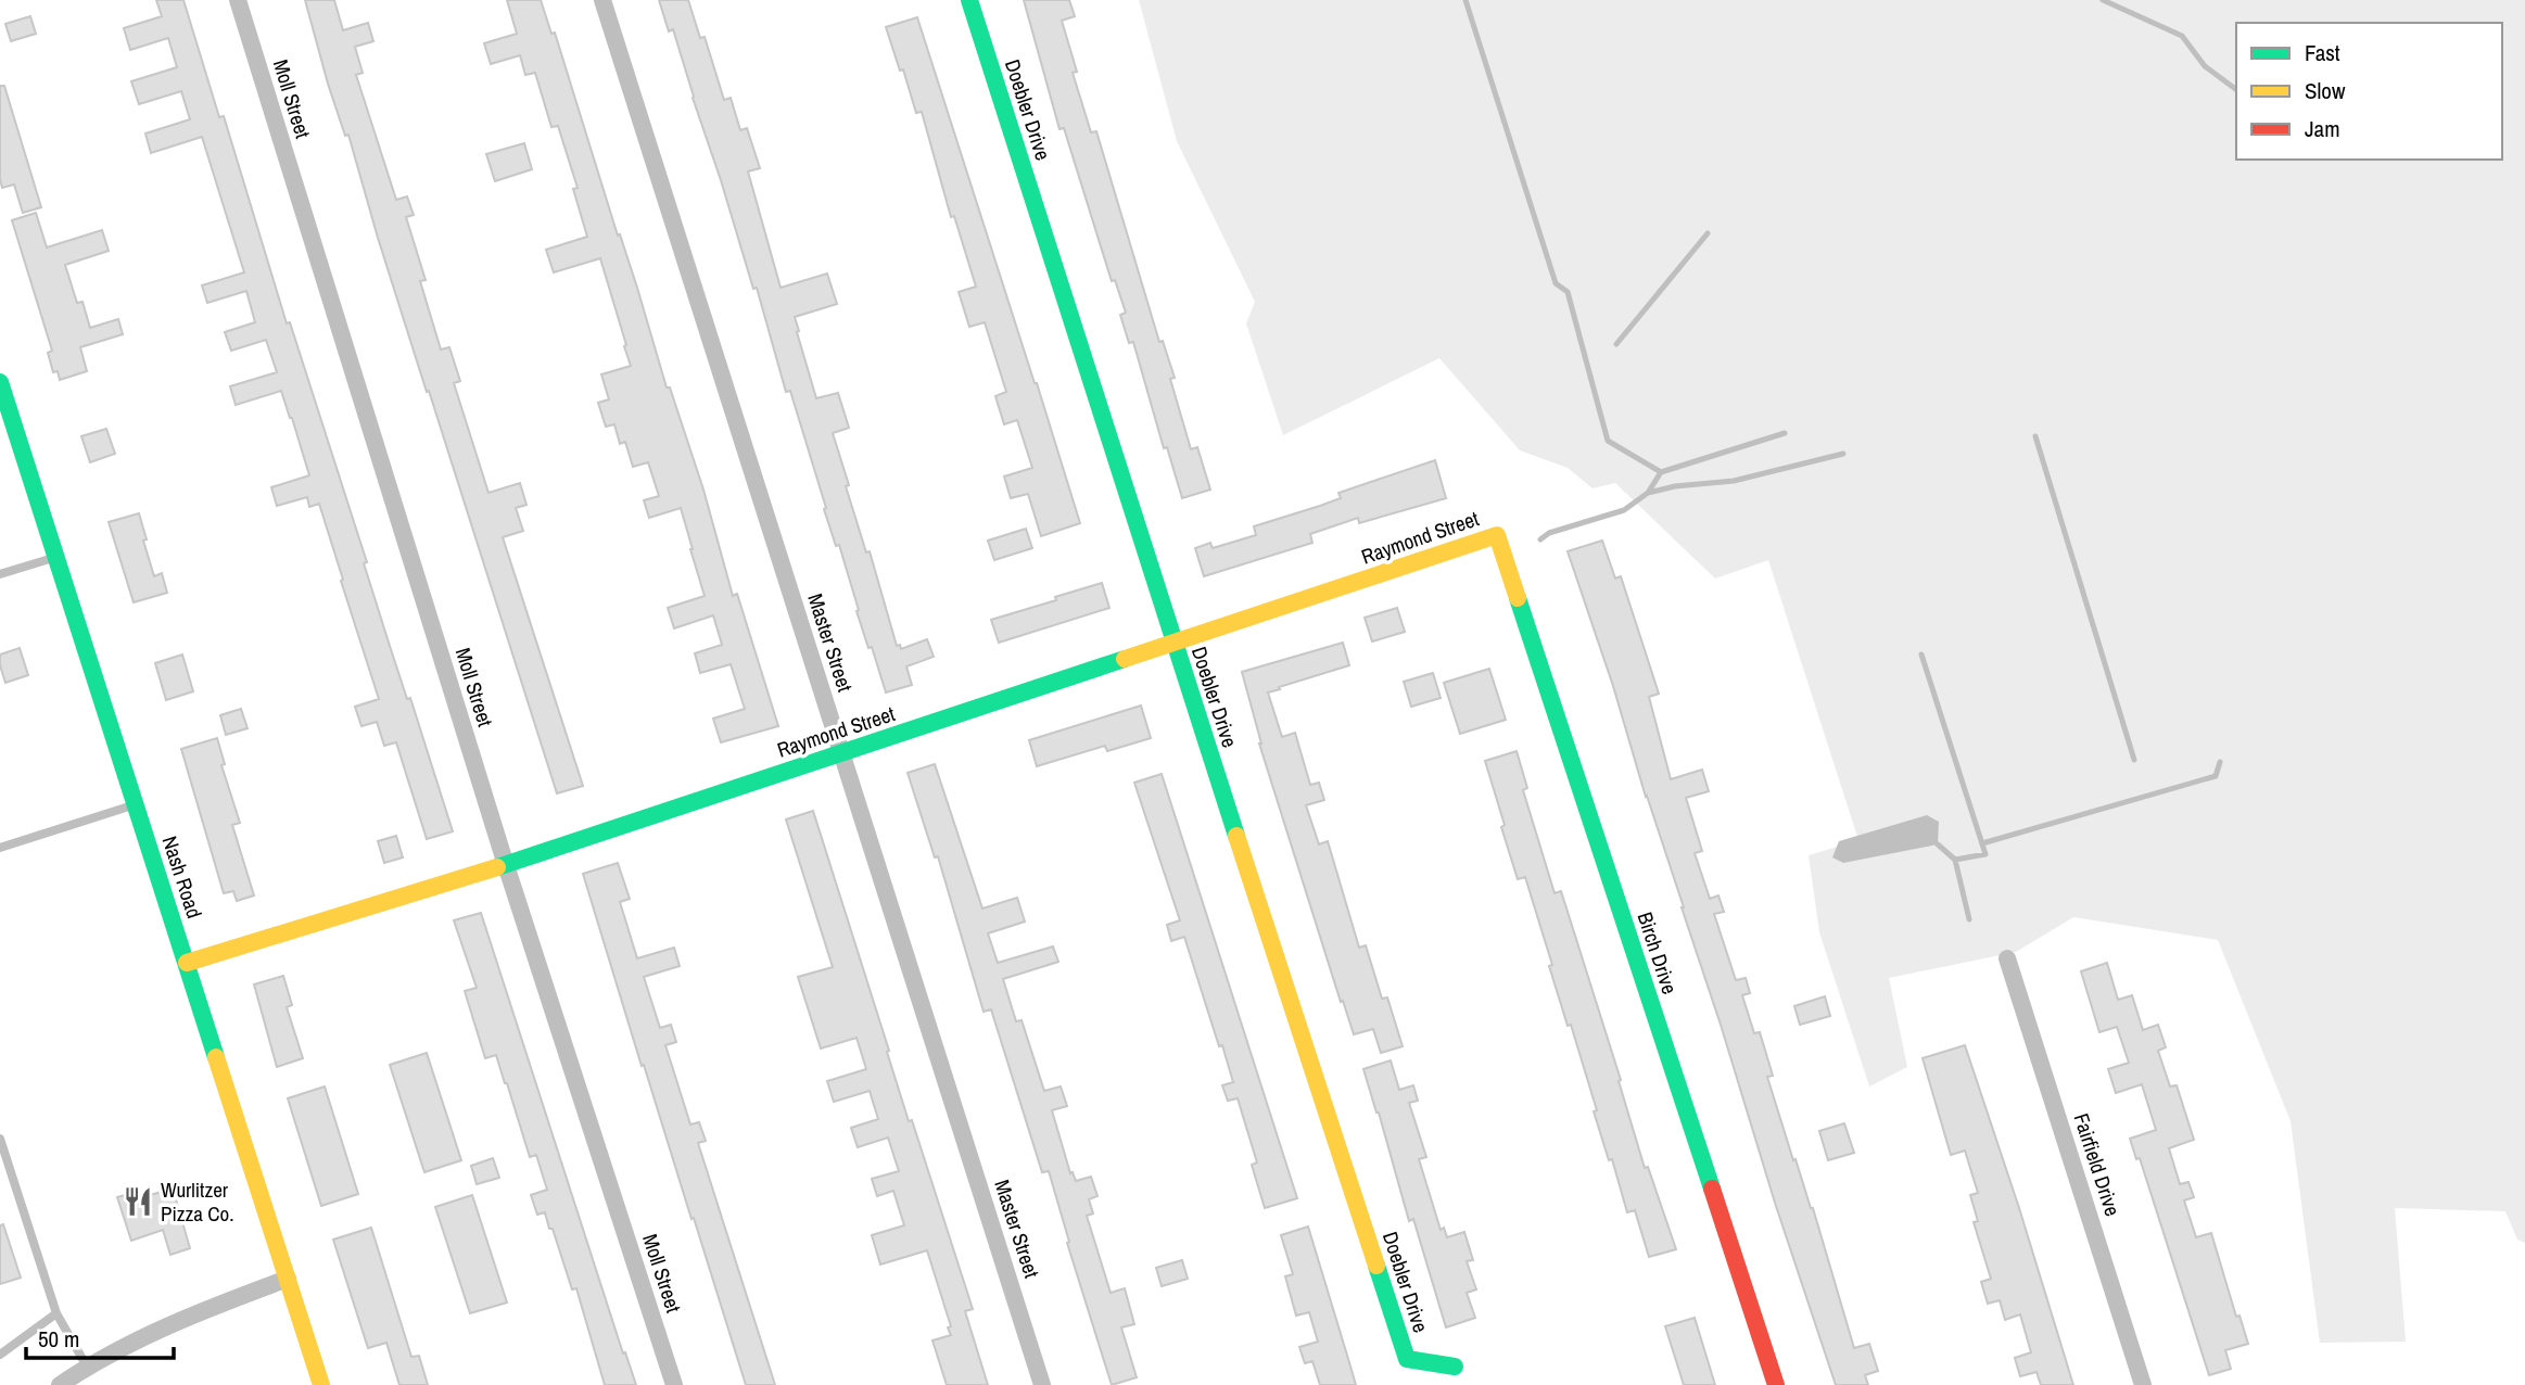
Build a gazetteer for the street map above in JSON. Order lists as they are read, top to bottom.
{
  "streets": {
    "street": [
      "Moll Street",
      "Doebler Drive",
      "Raymond Street",
      "Master Street",
      "Nash Road",
      "Birch Drive",
      "Fairfield Drive"
    ]
  },
  "crossings": [
    ["Moll Street", "Raymond Street"],
    ["Doebler Drive", "Raymond Street"],
    ["Raymond Street", "Master Street"],
    ["Raymond Street", "Nash Road"],
    ["Raymond Street", "Birch Drive"]
  ],
  "places": {
    "restaurant": ["Wurlitzer Pizza Co."]
  },
  "legend": ["Fast", "Slow", "Jam"],
  "scale_bar": "50 m"
}
